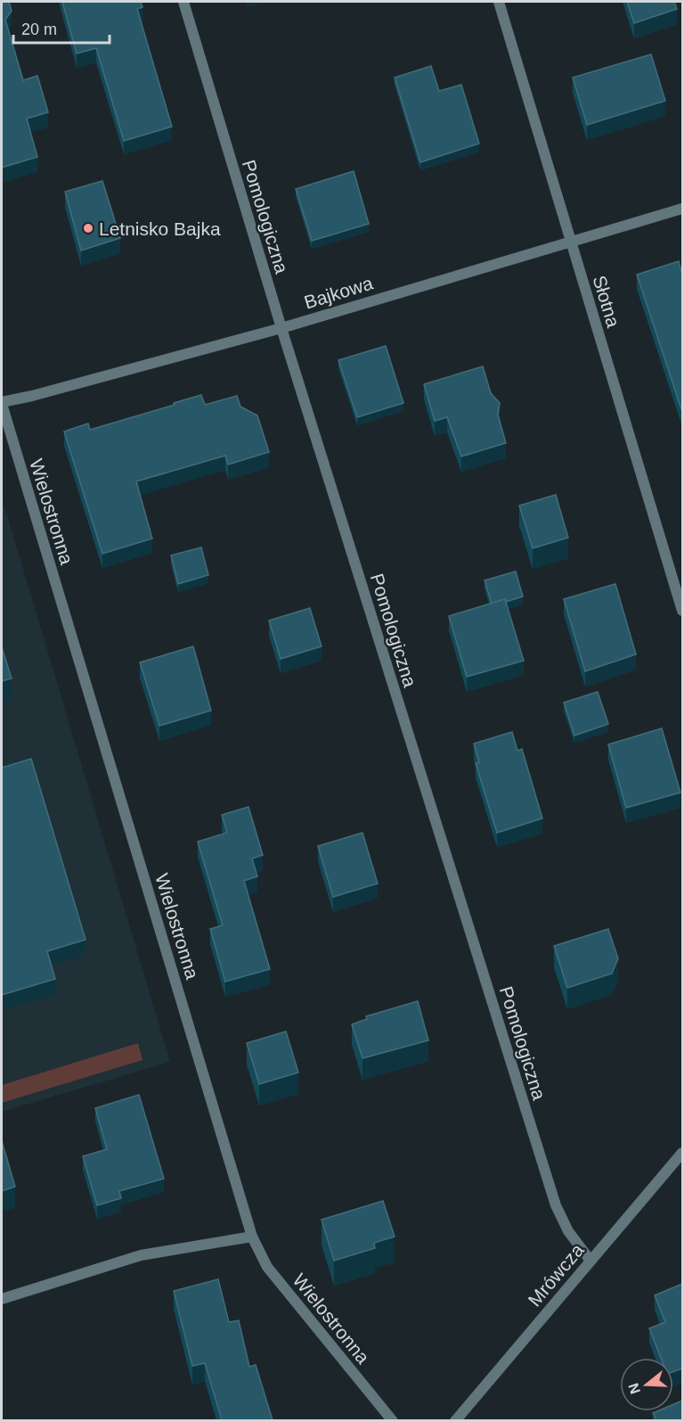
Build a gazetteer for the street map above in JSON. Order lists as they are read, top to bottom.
{
  "streets": {
    "street": [
      "Pomologiczna",
      "Bajkowa",
      "Słotna",
      "Wielostronna",
      "Mrówcza"
    ]
  },
  "crossings": [
    ["Pomologiczna", "Bajkowa"],
    ["Pomologiczna", "Mrówcza"],
    ["Bajkowa", "Słotna"],
    ["Bajkowa", "Wielostronna"]
  ],
  "places": ["Letnisko Bajka"],
  "scale_bar": "20 m",
  "north": "left"
}
